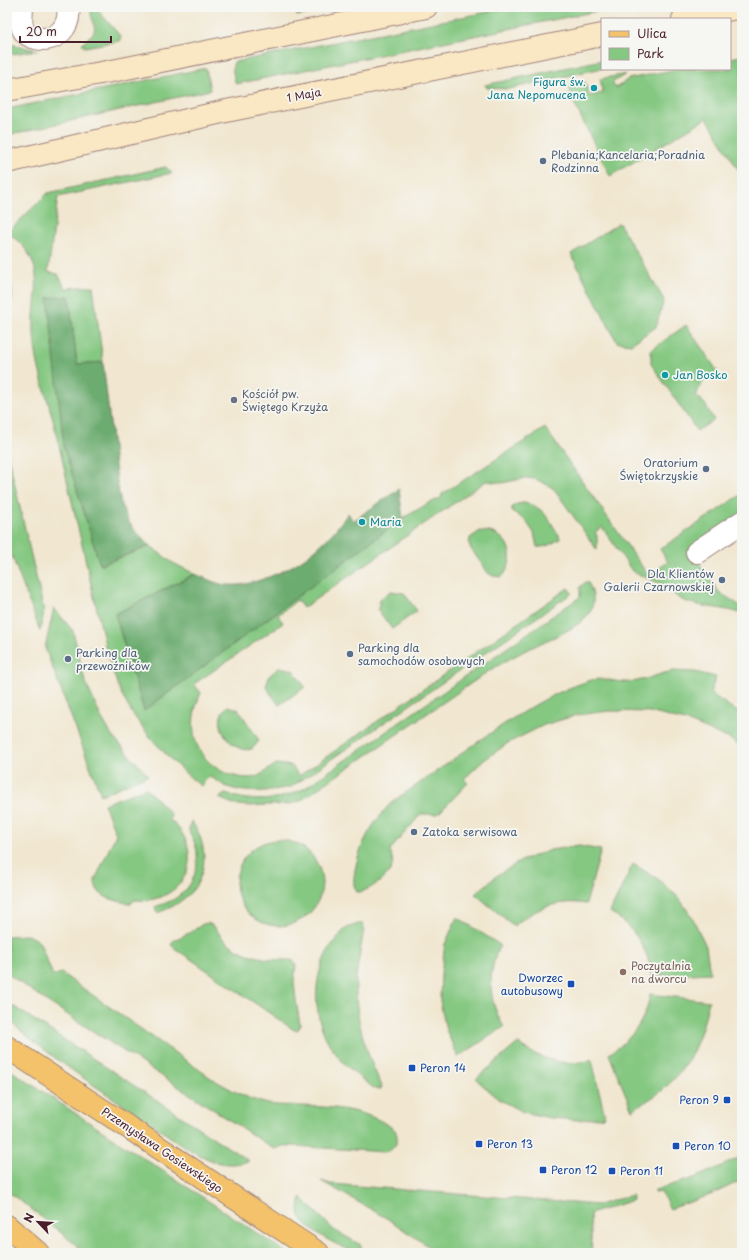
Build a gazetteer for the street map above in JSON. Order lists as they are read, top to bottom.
{
  "streets": {
    "main road": ["1 Maja", "Przemysława Gosiewskiego"]
  },
  "places": {
    "other": [
      "Figura św. Jana Nepomucena",
      "Plebania;Kancelaria;Poradnia Rodzinna",
      "Jan Bosko",
      "Kościół pw. Świętego Krzyża",
      "Oratorium Świętokrzyskie",
      "Maria",
      "Dla Klientów Galerii Czarnowskiej",
      "Parking dla samochodów osobowych",
      "Parking dla przewoźników",
      "Zatoka serwisowa",
      "Poczytalnia na dworcu"
    ],
    "transit": [
      "Dworzec autobusowy",
      "Peron 14",
      "Peron 9",
      "Peron 13",
      "Peron 10",
      "Peron 12",
      "Peron 11"
    ]
  },
  "legend": ["Ulica", "Park"],
  "scale_bar": "20 m",
  "north": "top left"
}
